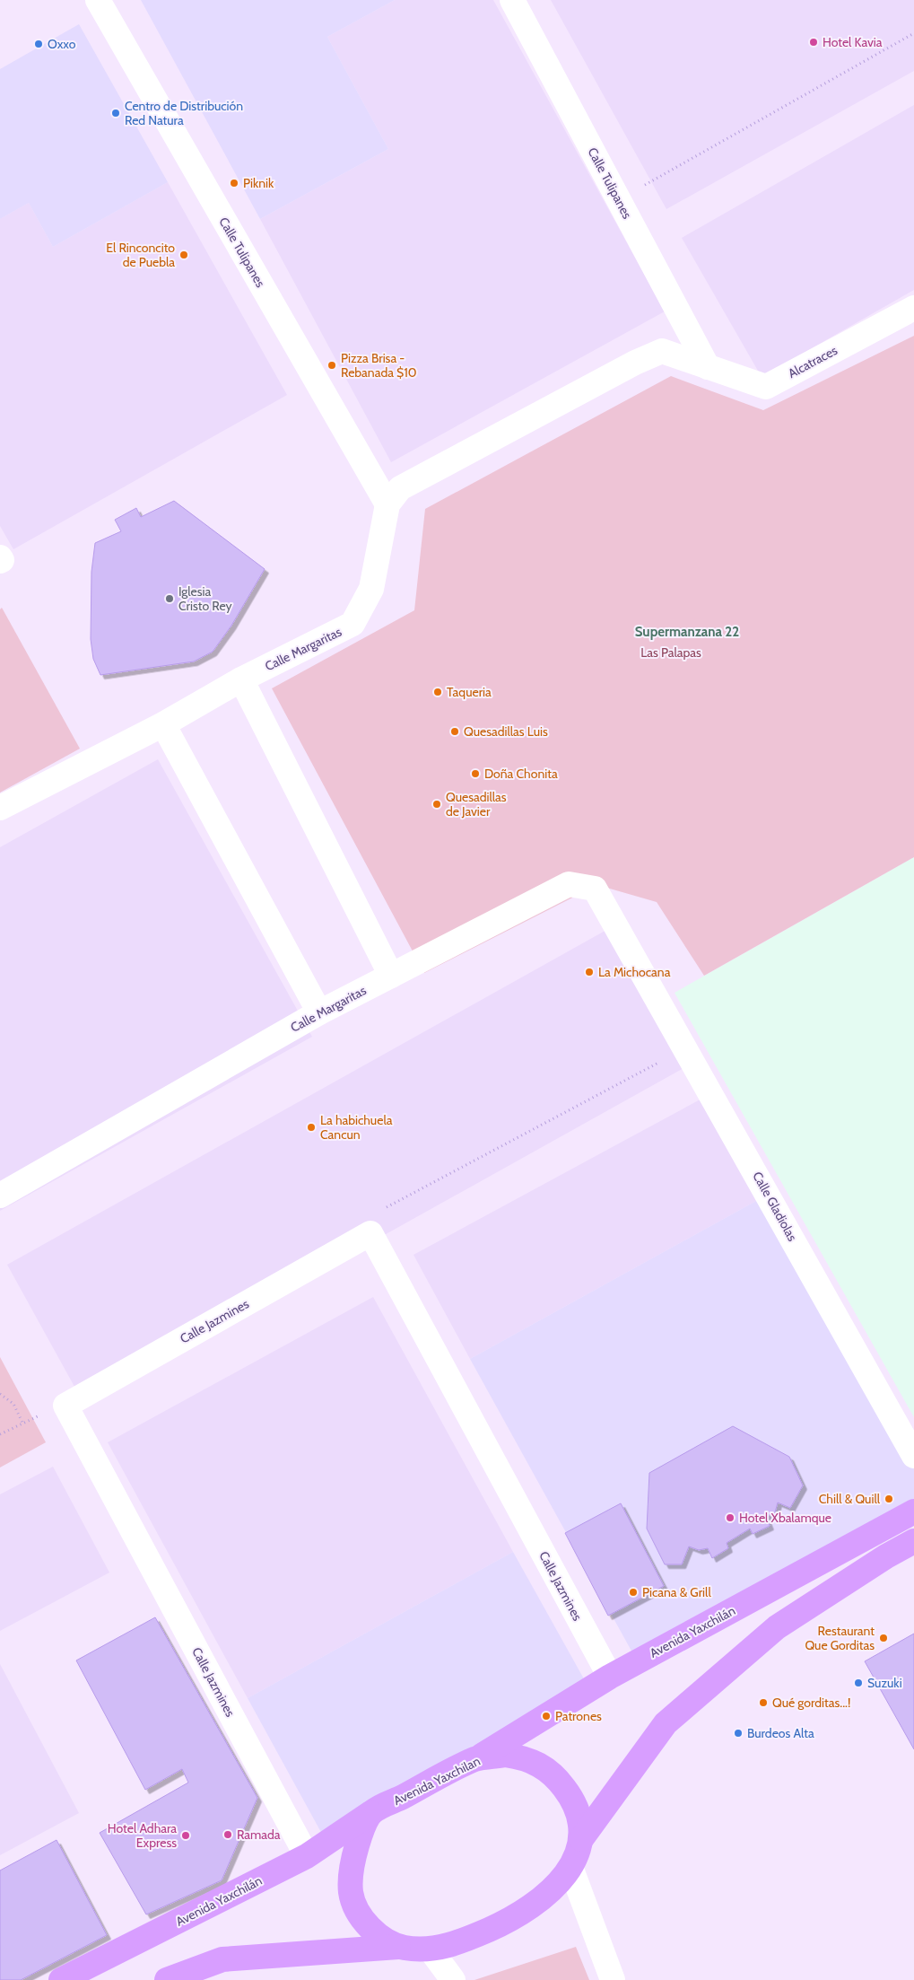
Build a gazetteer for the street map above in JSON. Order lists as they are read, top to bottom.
{
  "streets": {
    "main road": ["Avenida Yaxchilán", "Avenida Yaxchilan"],
    "street": [
      "Calle Tulipanes",
      "Alcatraces",
      "Calle Margaritas",
      "Calle Gladiolas",
      "Calle Jazmines"
    ]
  },
  "crossings": [
    ["Calle Tulipanes", "Alcatraces"],
    ["Calle Tulipanes", "Calle Margaritas"],
    ["Alcatraces", "Calle Margaritas"],
    ["Calle Margaritas", "Calle Gladiolas"],
    ["Calle Jazmines", "Avenida Yaxchilán"],
    ["Avenida Yaxchilán", "Avenida Yaxchilan"]
  ],
  "districts": ["Supermanzana 22"],
  "parks": ["Las Palapas"],
  "places": [
    "Hotel Kavia",
    "Oxxo",
    "Centro de Distribución Red Natura",
    "Piknik",
    "El Rinconcito de Puebla",
    "Pizza Brisa - Rebanada $10",
    "Iglesia Cristo Rey",
    "Taqueria",
    "Quesadillas Luis",
    "Doña Chonita",
    "Quesadillas de Javier",
    "La Michocana",
    "La habichuela Cancun",
    "Chill & Quill",
    "Hotel Xbalamque",
    "Picana & Grill",
    "Restaurant Que Gorditas",
    "Suzuki",
    "Qué gorditas...!",
    "Patrones",
    "Burdeos Alta",
    "Ramada",
    "Hotel Adhara Express"
  ]
}
